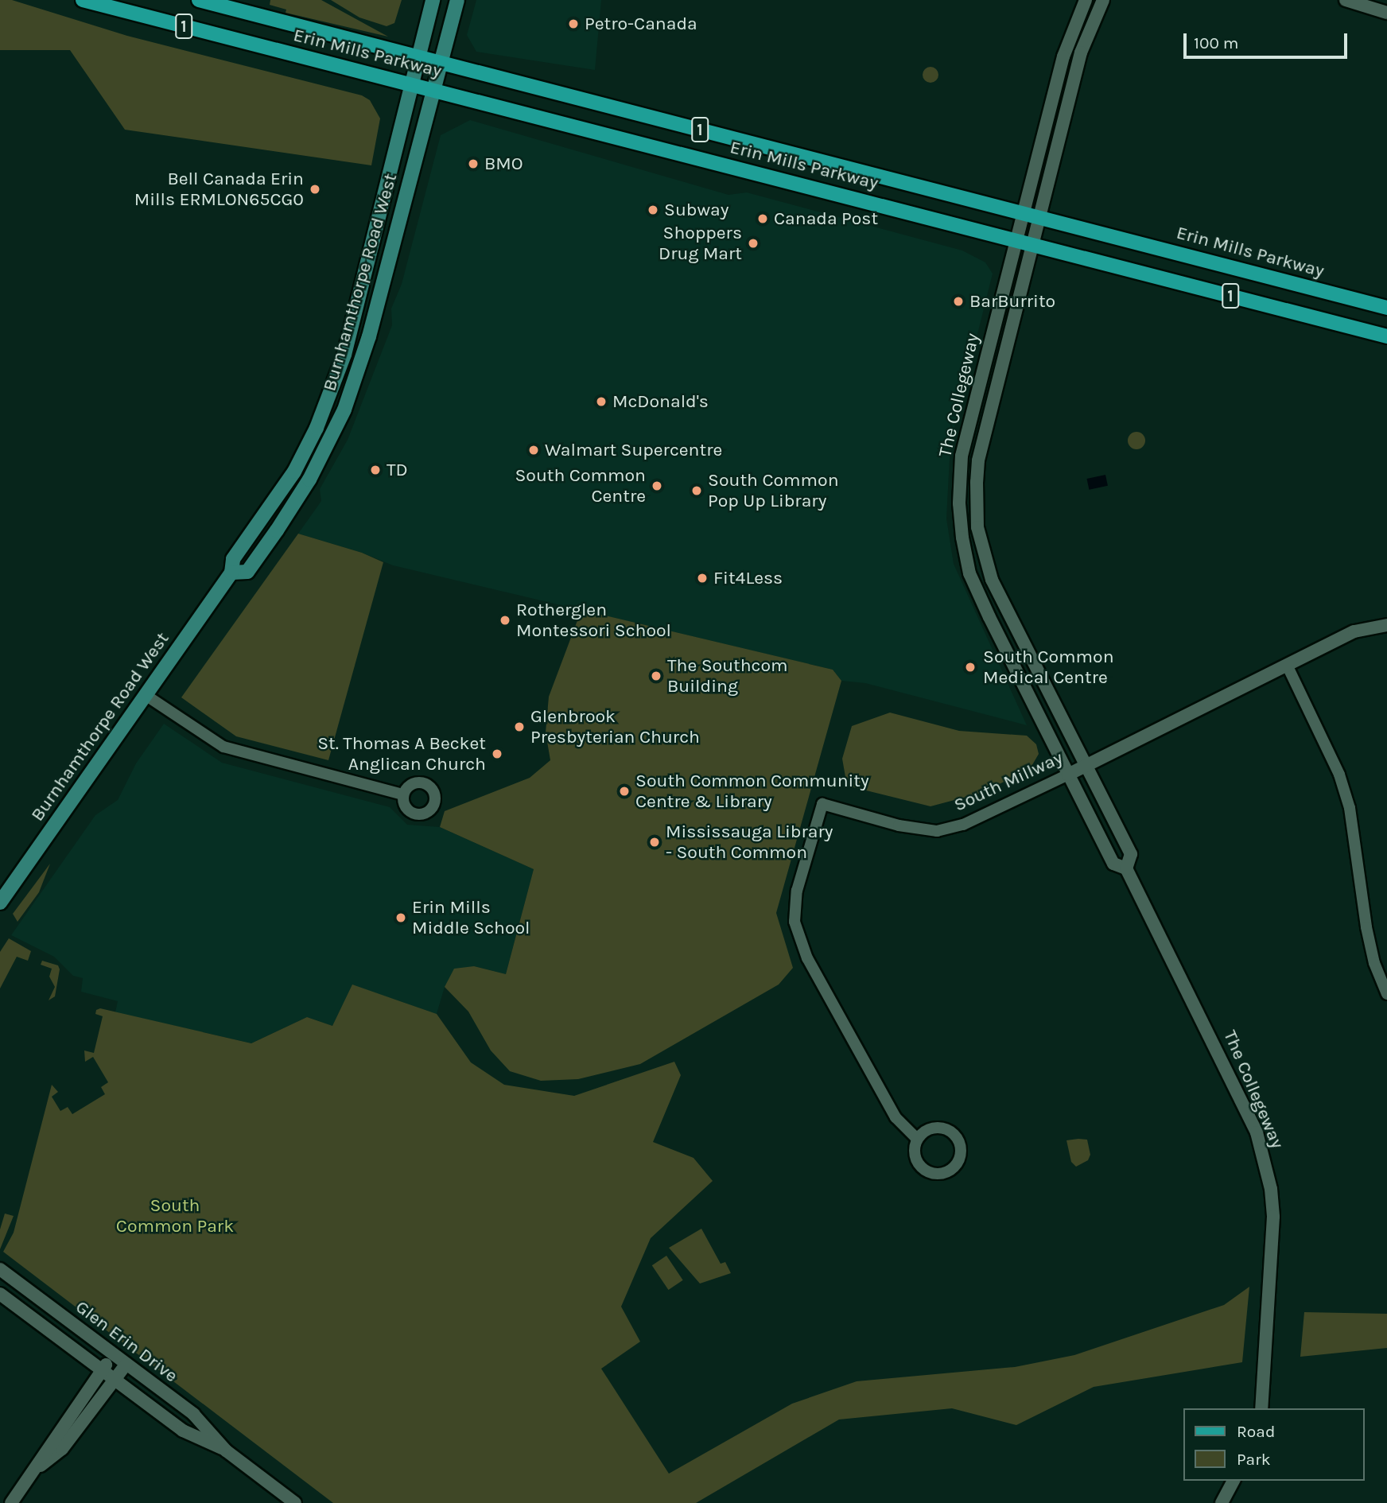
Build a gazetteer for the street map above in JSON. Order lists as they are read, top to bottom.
{
  "streets": {
    "main road": ["1", "Erin Mills Parkway", "Burnhamthorpe Road West"],
    "street": ["The Collegeway", "South Millway", "Glen Erin Drive"]
  },
  "crossings": [
    ["Erin Mills Parkway", "Burnhamthorpe Road West"],
    ["Erin Mills Parkway", "The Collegeway"],
    ["The Collegeway", "South Millway"]
  ],
  "parks": ["South Common Park"],
  "places": [
    "Petro-Canada",
    "BMO",
    "Bell Canada Erin Mills ERMLON65CG0",
    "Subway",
    "Canada Post",
    "Shoppers Drug Mart",
    "BarBurrito",
    "McDonald's",
    "Walmart Supercentre",
    "TD",
    "South Common Centre",
    "South Common Pop Up Library",
    "Fit4Less",
    "Rotherglen Montessori School",
    "South Common Medical Centre",
    "The Southcom Building",
    "Glenbrook Presbyterian Church",
    "St. Thomas A Becket Anglican Church",
    "South Common Community Centre & Library",
    "Mississauga Library - South Common",
    "Erin Mills Middle School"
  ],
  "legend": ["Road", "Park"],
  "scale_bar": "100 m"
}
